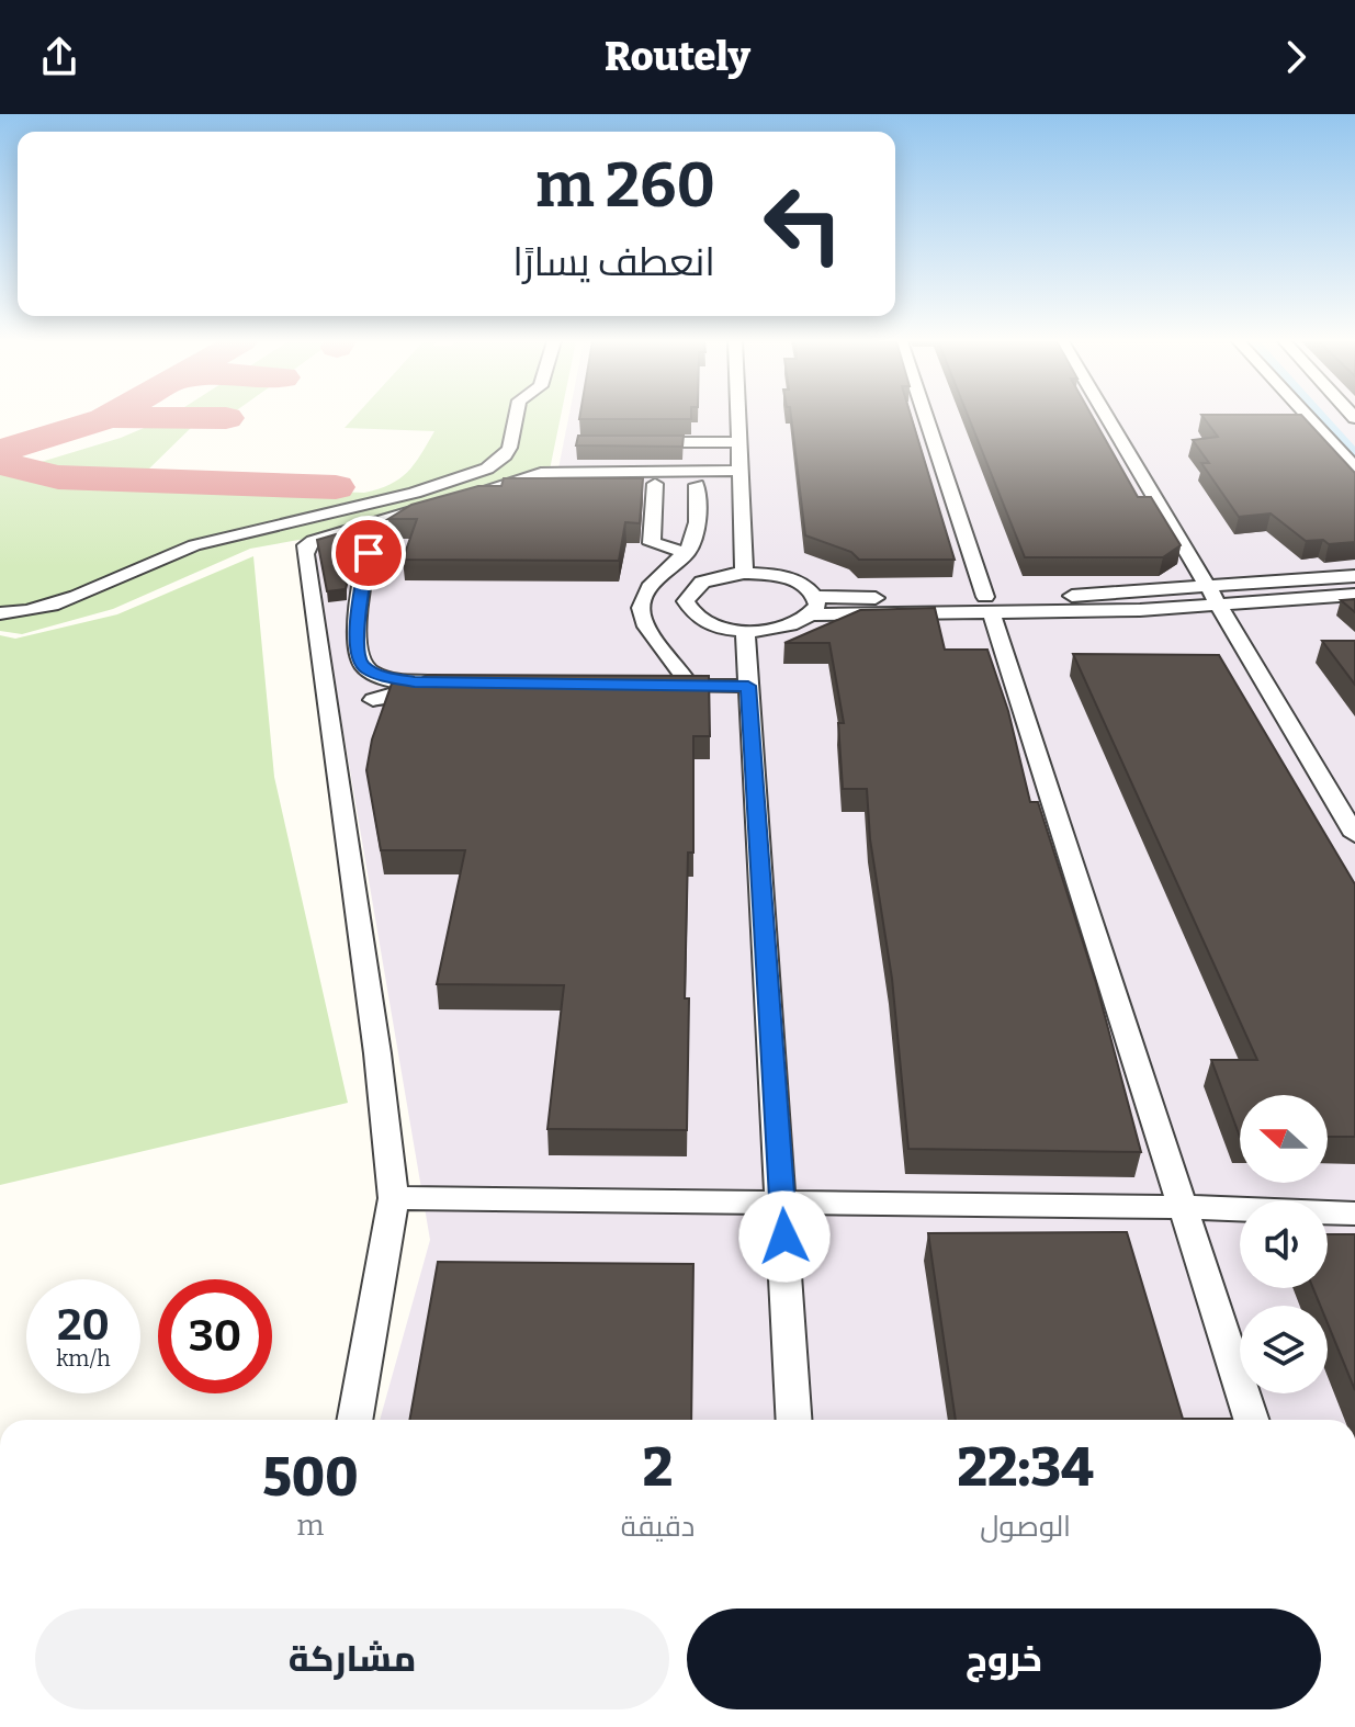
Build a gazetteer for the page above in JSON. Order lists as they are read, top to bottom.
{
  "north": "left",
  "page": {
    "header": "Routely",
    "turn": ["260 m", "انعطف يسارًا"],
    "speed": "20 km/h",
    "limit": "30",
    "eta": [
      "22:34",
      "الوصول",
      "2",
      "دقيقة",
      "500",
      "m"
    ],
    "buttons": ["خروج", "مشاركة"]
  }
}
